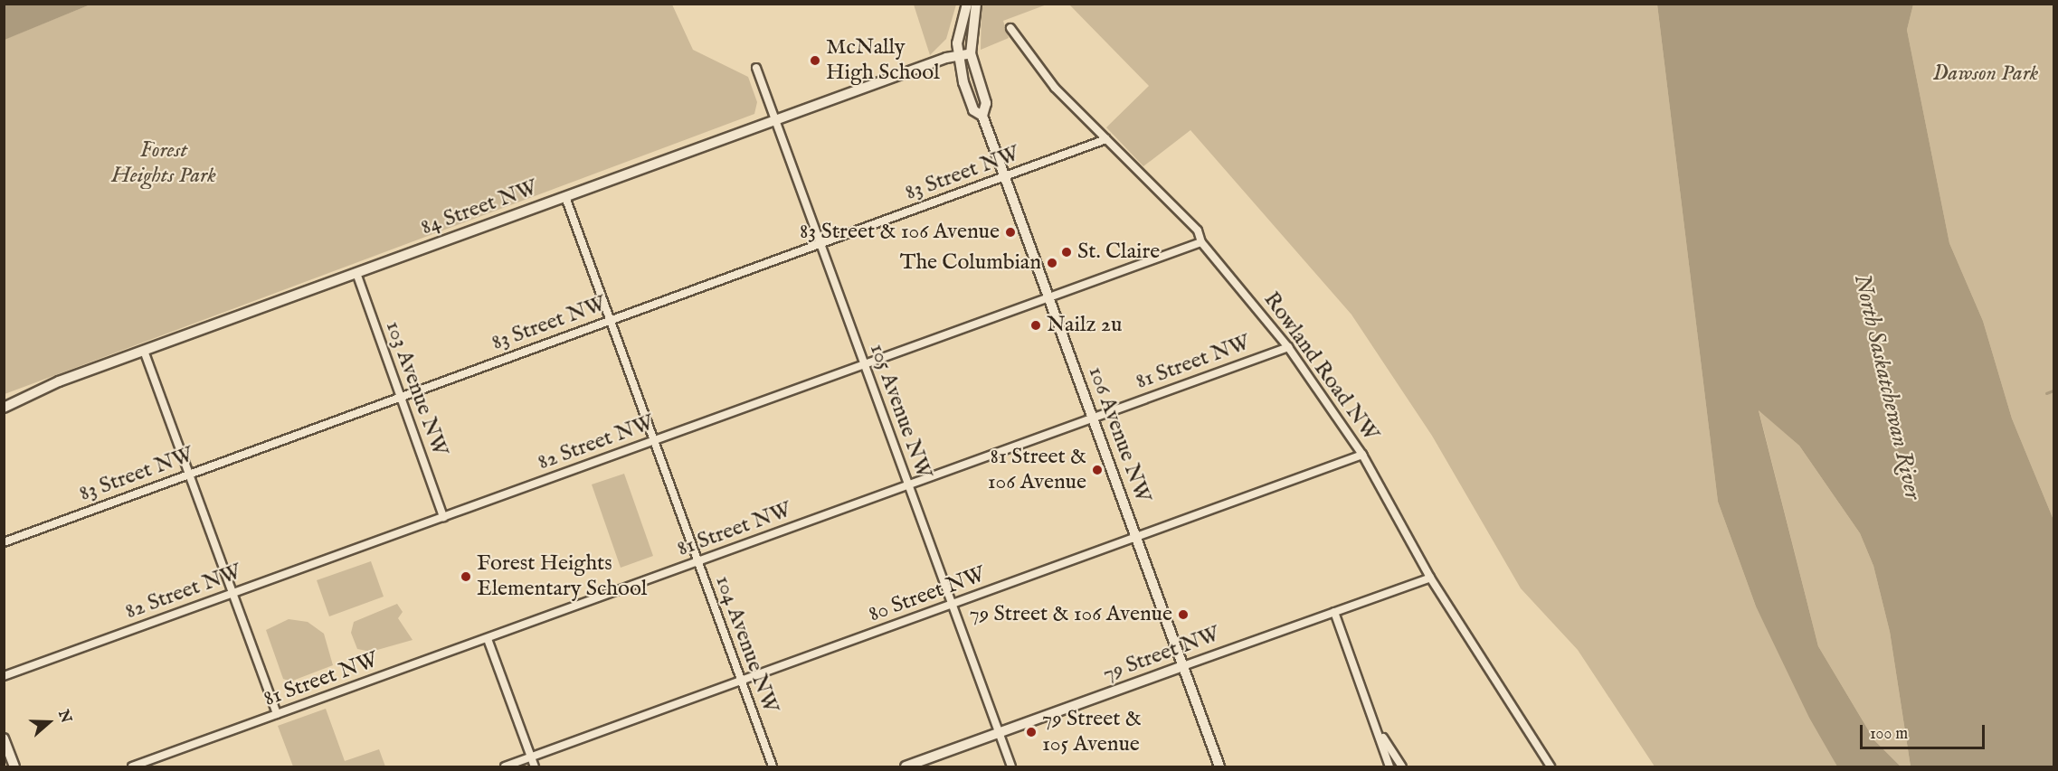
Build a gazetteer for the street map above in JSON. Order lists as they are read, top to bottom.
{
  "streets": {
    "main road": ["84 Street NW", "106 Avenue NW", "79 Street NW"],
    "street": [
      "83 Street NW",
      "81 Street NW",
      "Rowland Road NW",
      "103 Avenue NW",
      "105 Avenue NW",
      "82 Street NW",
      "80 Street NW",
      "104 Avenue NW"
    ]
  },
  "crossings": [
    ["83 Street NW", "Rowland Road NW"],
    ["83 Street NW", "103 Avenue NW"],
    ["83 Street NW", "105 Avenue NW"],
    ["83 Street NW", "106 Avenue NW"],
    ["83 Street NW", "104 Avenue NW"],
    ["84 Street NW", "103 Avenue NW"],
    ["84 Street NW", "105 Avenue NW"],
    ["84 Street NW", "106 Avenue NW"],
    ["84 Street NW", "104 Avenue NW"],
    ["81 Street NW", "Rowland Road NW"],
    ["81 Street NW", "105 Avenue NW"],
    ["81 Street NW", "106 Avenue NW"],
    ["81 Street NW", "104 Avenue NW"],
    ["Rowland Road NW", "82 Street NW"],
    ["Rowland Road NW", "80 Street NW"],
    ["Rowland Road NW", "79 Street NW"],
    ["103 Avenue NW", "82 Street NW"],
    ["105 Avenue NW", "82 Street NW"],
    ["105 Avenue NW", "80 Street NW"],
    ["105 Avenue NW", "79 Street NW"],
    ["106 Avenue NW", "82 Street NW"],
    ["106 Avenue NW", "80 Street NW"],
    ["106 Avenue NW", "79 Street NW"],
    ["82 Street NW", "104 Avenue NW"],
    ["80 Street NW", "104 Avenue NW"]
  ],
  "water": ["North Saskatchewan River"],
  "parks": ["Dawson Park", "Forest Heights Park"],
  "places": [
    "McNally High School",
    "83 Street & 106 Avenue",
    "St. Claire",
    "The Columbian",
    "Nailz 2u",
    "81 Street & 106 Avenue",
    "Forest Heights Elementary School",
    "79 Street & 106 Avenue",
    "79 Street & 105 Avenue"
  ],
  "scale_bar": "100 m",
  "north": "right"
}
